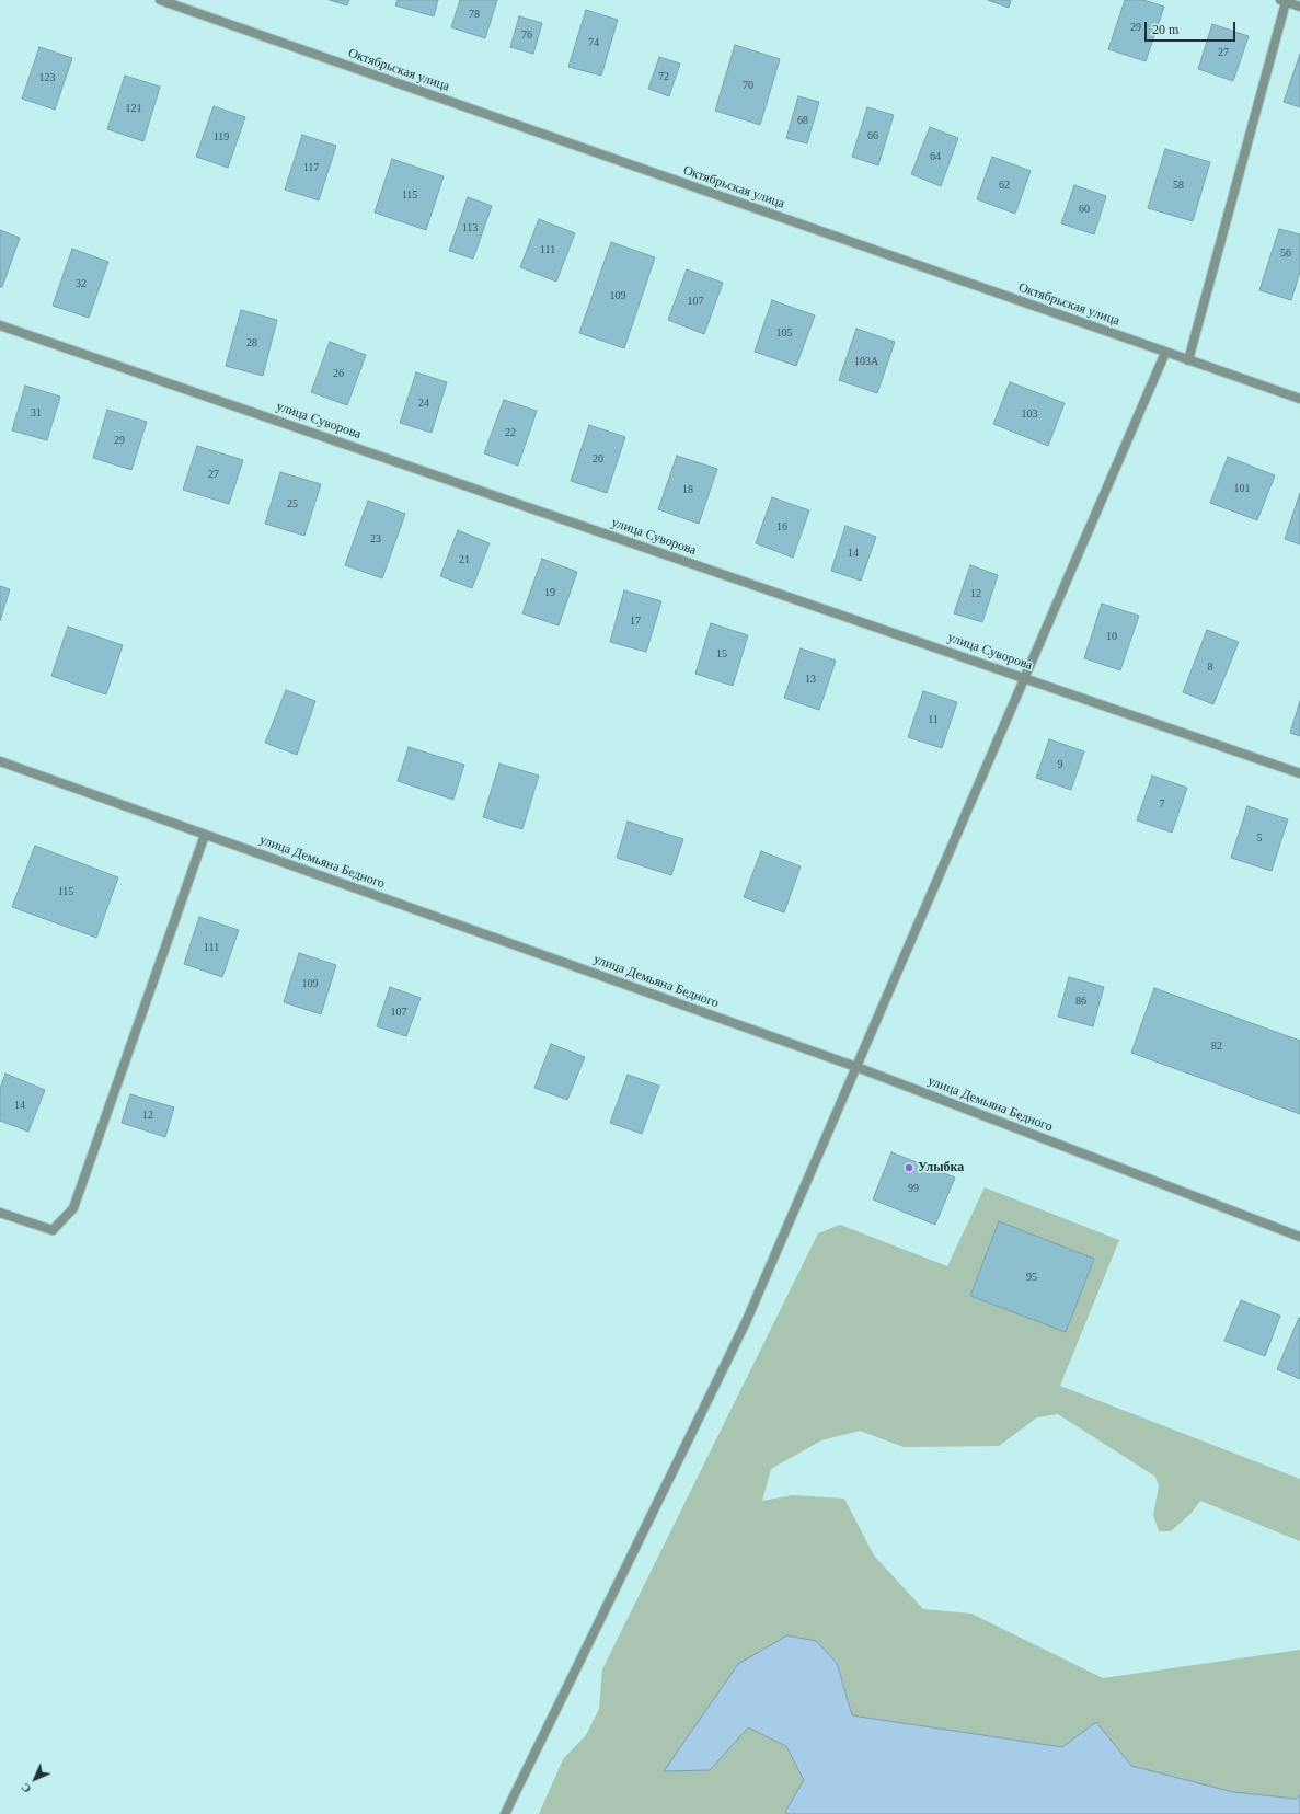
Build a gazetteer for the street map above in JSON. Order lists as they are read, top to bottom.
{
  "streets": {
    "street": ["Октябрьская улица", "улица Суворова", "улица Демьяна Бедного"]
  },
  "places": ["Улыбка"],
  "house_numbers": [
    "78",
    "29",
    "76",
    "74",
    "27",
    "72",
    "123",
    "70",
    "121",
    "68",
    "66",
    "119",
    "64",
    "117",
    "62",
    "58",
    "115",
    "60",
    "113",
    "111",
    "56",
    "32",
    "109",
    "107",
    "105",
    "28",
    "103А",
    "26",
    "24",
    "31",
    "103",
    "22",
    "29",
    "20",
    "27",
    "101",
    "18",
    "25",
    "16",
    "23",
    "14",
    "21",
    "19",
    "12",
    "17",
    "10",
    "15",
    "8",
    "13",
    "11",
    "9",
    "7",
    "5",
    "115",
    "111",
    "109",
    "86",
    "107",
    "82",
    "14",
    "12",
    "99",
    "95"
  ],
  "scale_bar": "20 m",
  "north": "bottom left"
}
